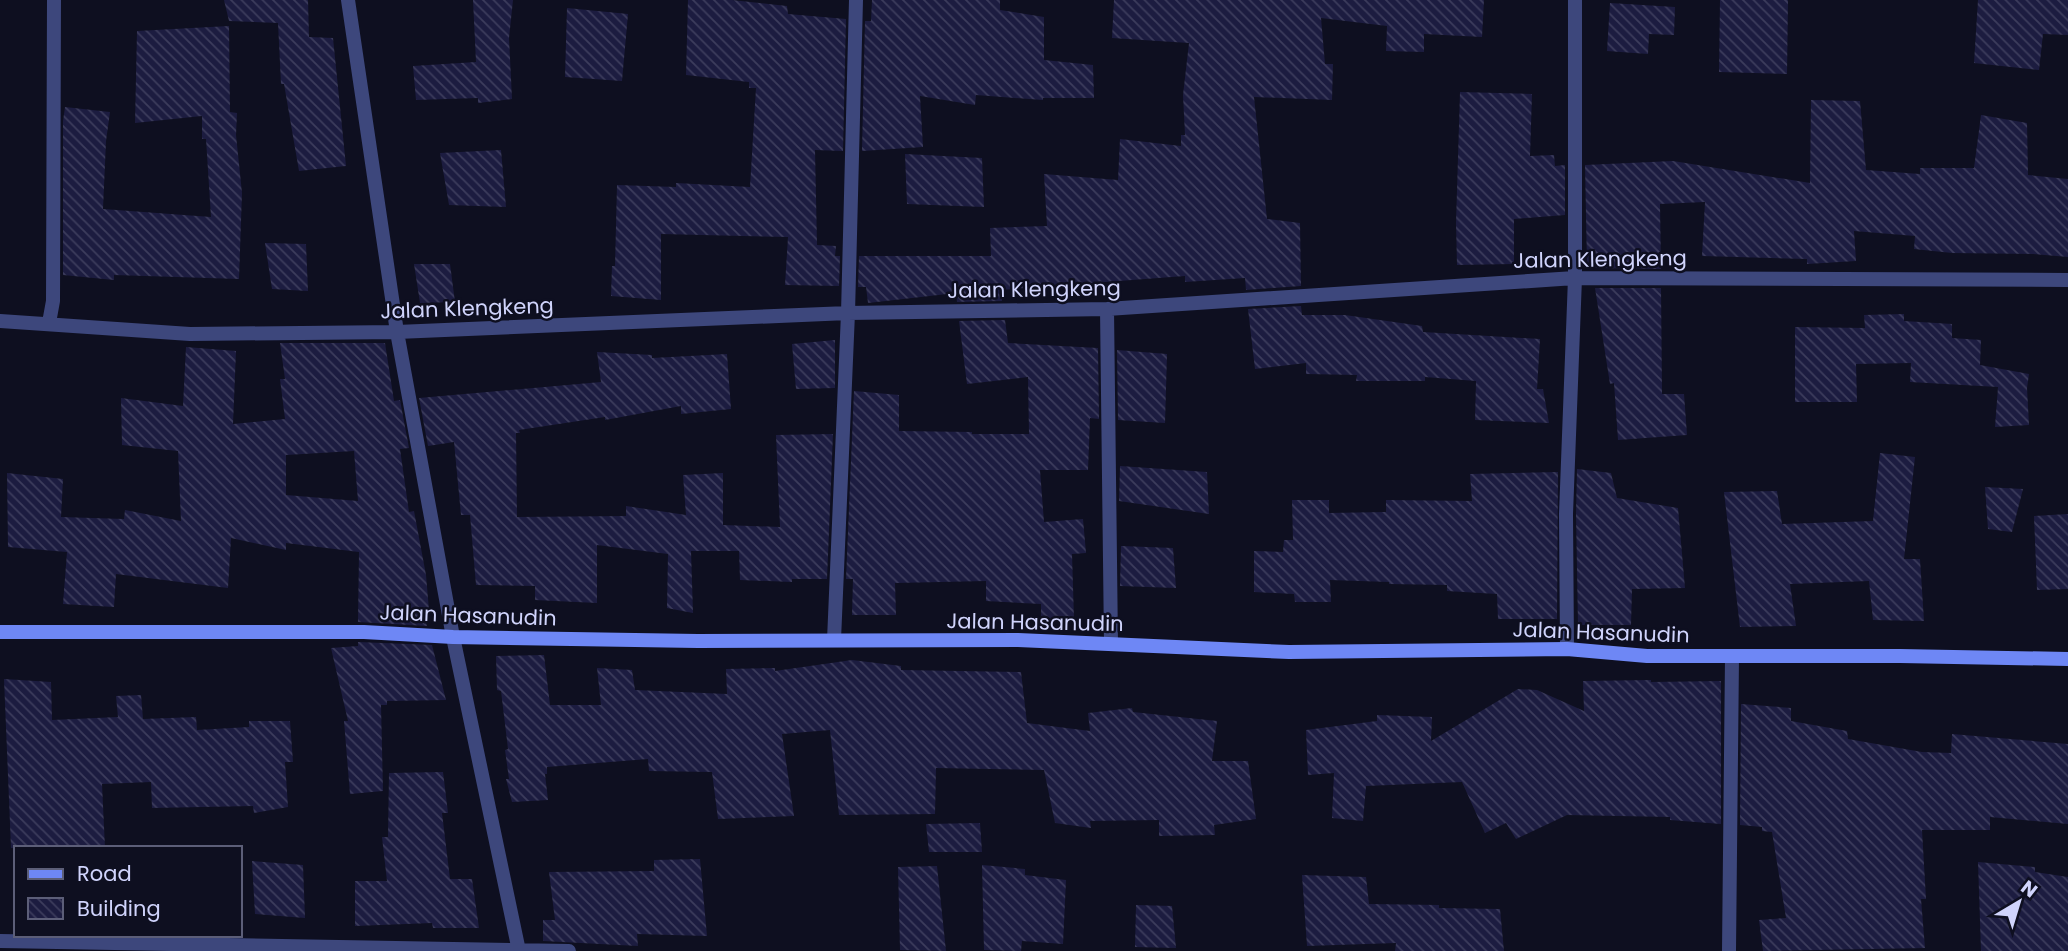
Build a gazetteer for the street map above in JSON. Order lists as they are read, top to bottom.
{
  "streets": {
    "main road": ["Jalan Hasanudin"],
    "street": ["Jalan Klengkeng"]
  },
  "legend": ["Road", "Building"],
  "north": "top right"
}
